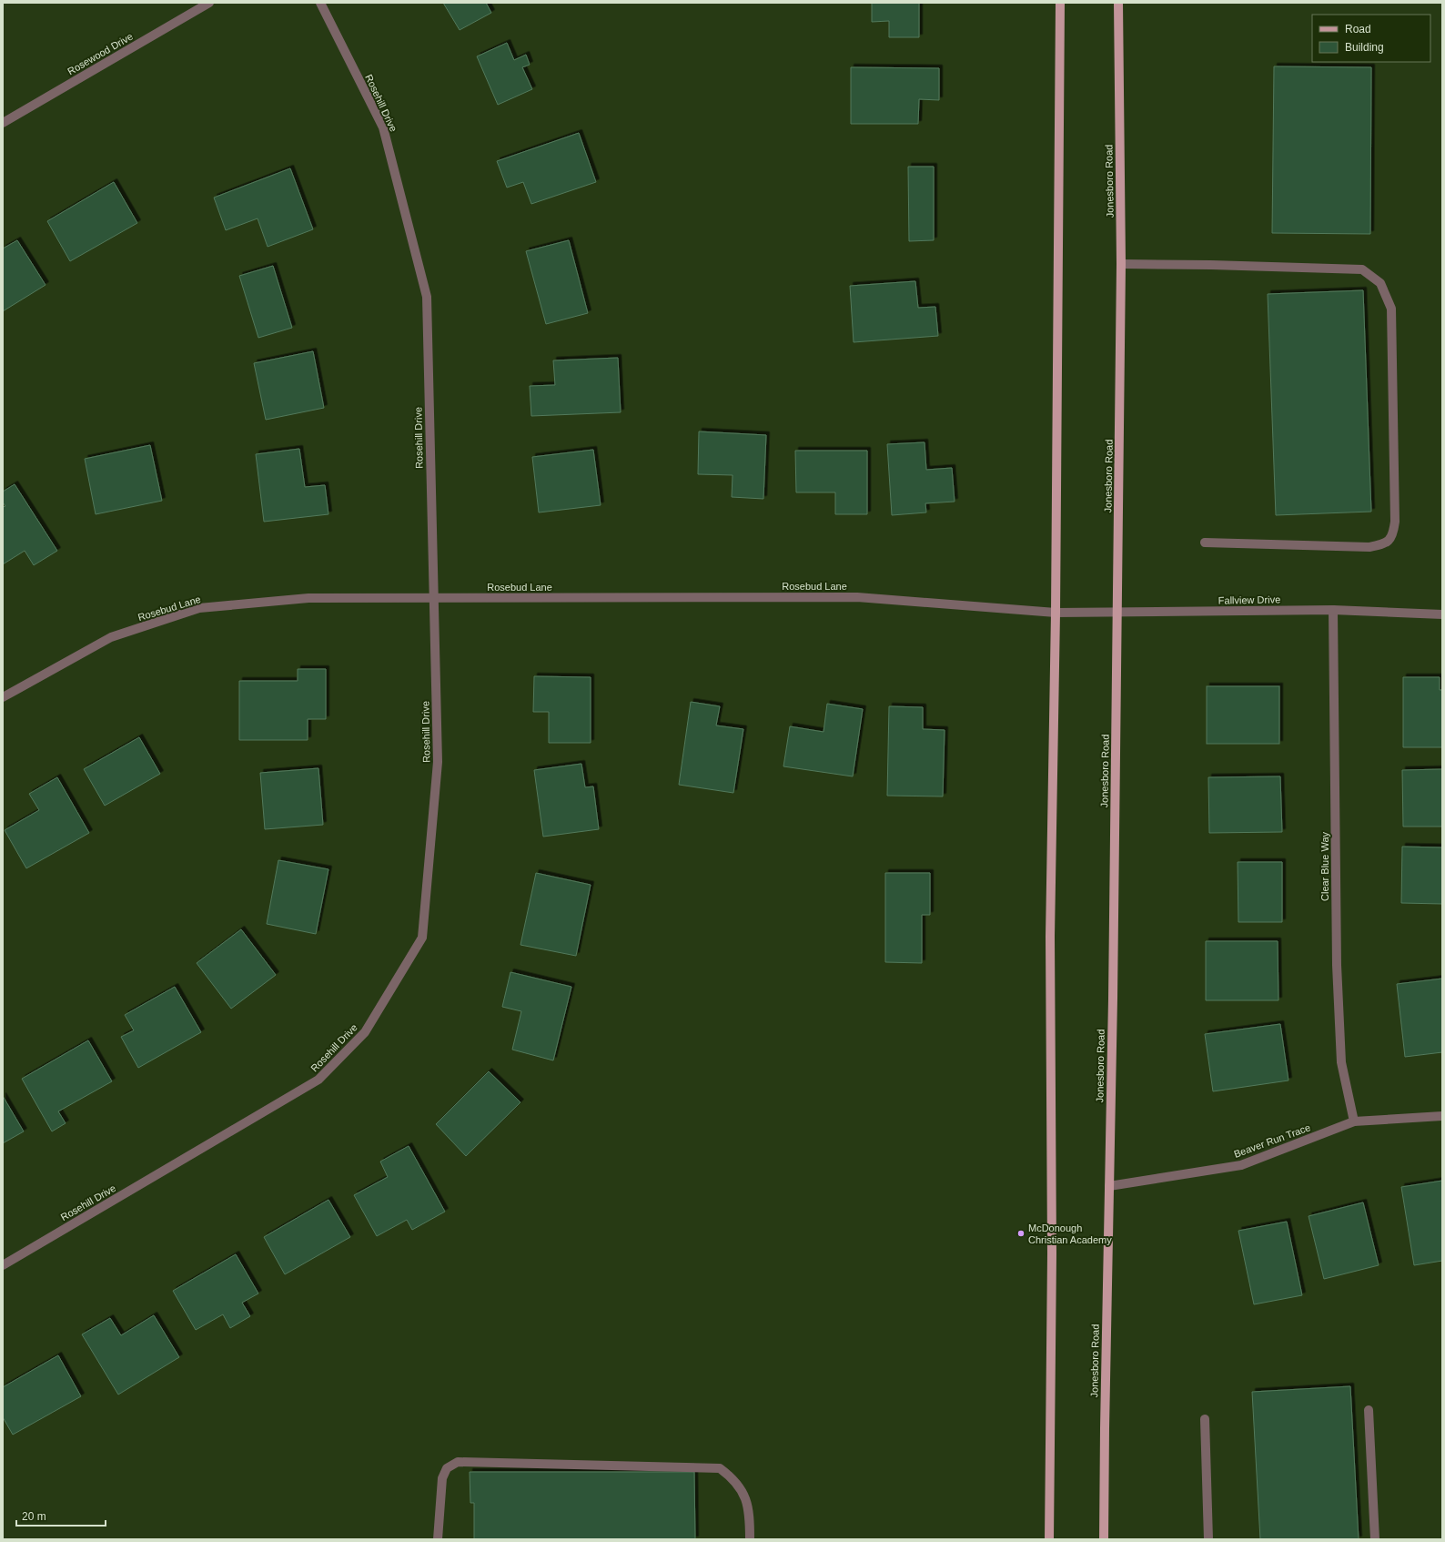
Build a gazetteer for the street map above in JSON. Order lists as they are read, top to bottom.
{
  "streets": {
    "main road": ["Jonesboro Road"],
    "street": [
      "Rosewood Drive",
      "Rosehill Drive",
      "Rosebud Lane",
      "Fallview Drive",
      "Clear Blue Way",
      "Beaver Run Trace"
    ]
  },
  "crossings": [
    ["Rosehill Drive", "Rosebud Lane"],
    ["Jonesboro Road", "Fallview Drive"],
    ["Jonesboro Road", "Beaver Run Trace"],
    ["Rosebud Lane", "Fallview Drive"],
    ["Fallview Drive", "Clear Blue Way"],
    ["Clear Blue Way", "Beaver Run Trace"]
  ],
  "places": ["McDonough Christian Academy"],
  "legend": ["Road", "Building"],
  "scale_bar": "20 m"
}
